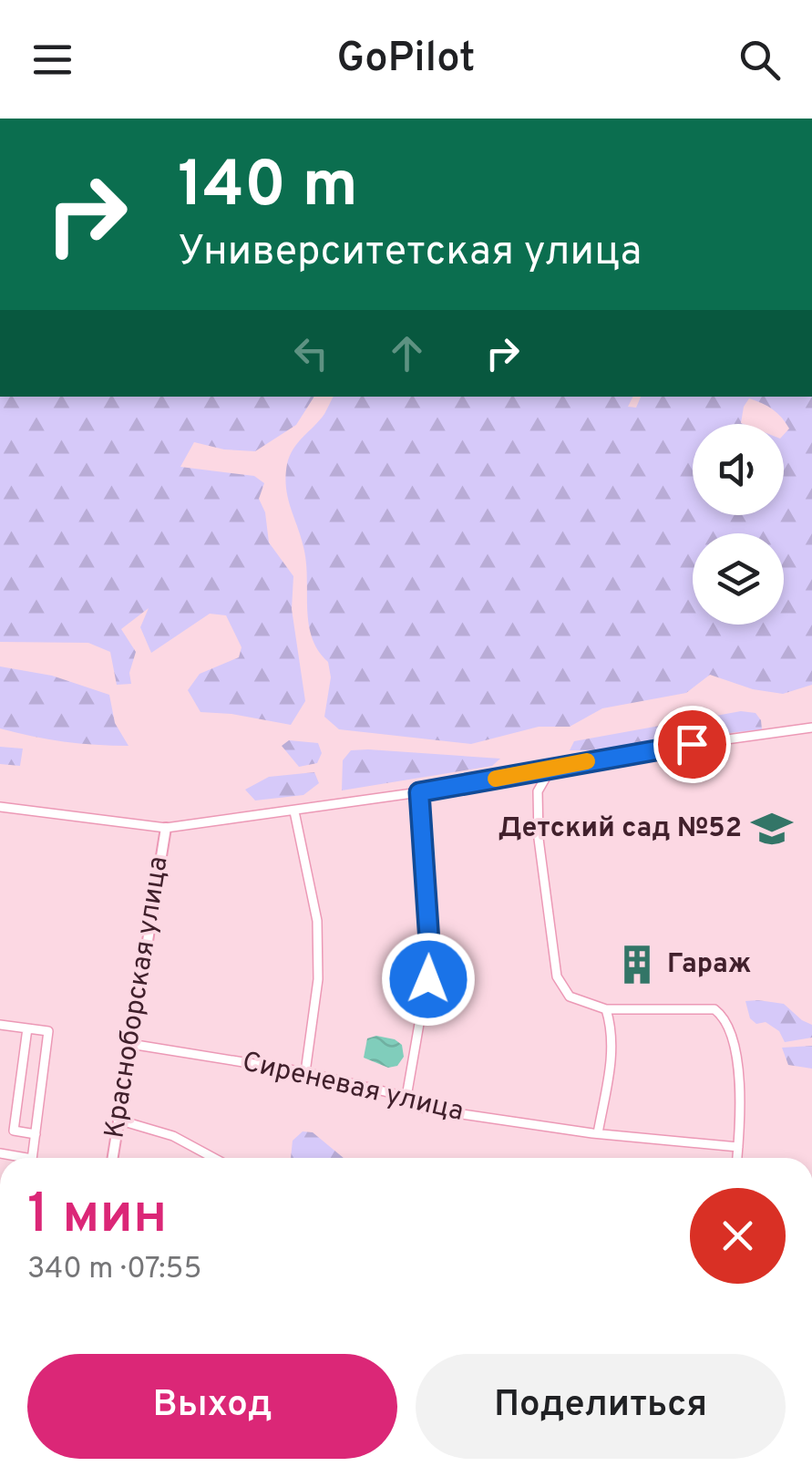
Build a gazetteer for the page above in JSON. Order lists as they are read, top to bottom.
{
  "streets": {
    "street": ["Красноборская улица", "Сиреневая улица"]
  },
  "crossings": [
    ["Красноборская улица", "Сиреневая улица"]
  ],
  "places": {
    "school or university": ["Детский сад №52"],
    "building": ["Гараж"]
  },
  "page": {
    "header": "GoPilot",
    "turn": ["140 m", "Университетская улица"],
    "heading": ["1 мин", "340 m · 07:55"],
    "buttons": ["Выход", "Поделиться"]
  }
}
